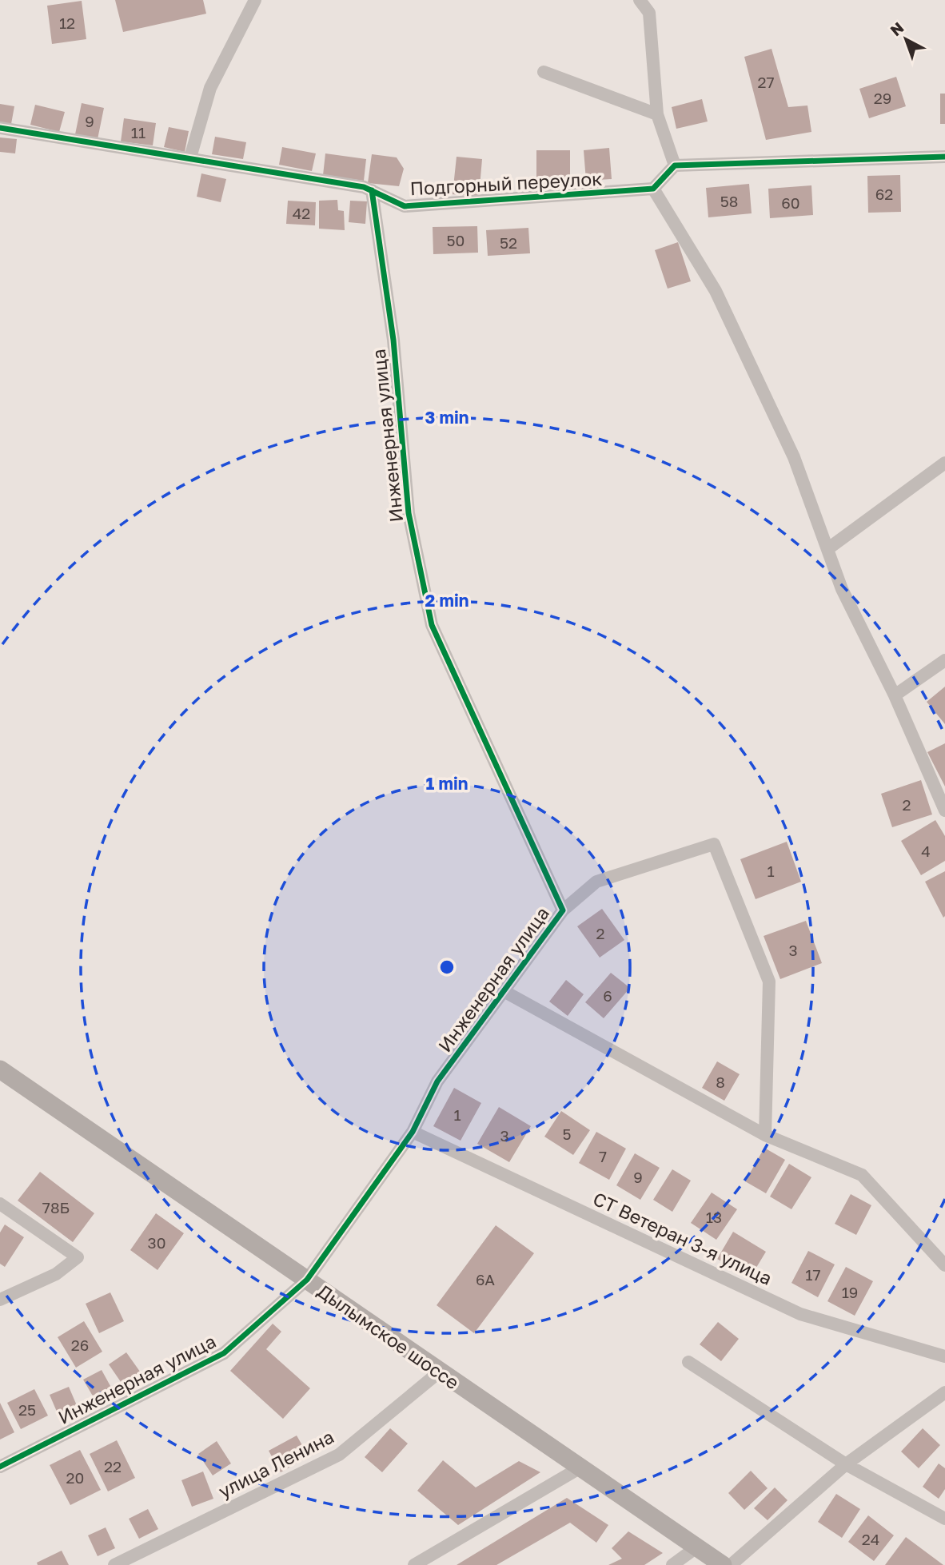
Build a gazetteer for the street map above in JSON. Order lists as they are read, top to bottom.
{
  "streets": {
    "main road": ["Дылымское шоссе"],
    "street": [
      "Подгорный переулок",
      "Инженерная улица",
      "СТ Ветеран 3-я улица",
      "улица Ленина"
    ]
  },
  "crossings": [
    ["Подгорный переулок", "Инженерная улица"],
    ["Инженерная улица", "СТ Ветеран 3-я улица"],
    ["Инженерная улица", "Дылымское шоссе"],
    ["Дылымское шоссе", "улица Ленина"]
  ],
  "house_numbers": [
    "12",
    "27",
    "29",
    "9",
    "11",
    "62",
    "58",
    "60",
    "42",
    "50",
    "52",
    "2",
    "4",
    "1",
    "2",
    "3",
    "6",
    "8",
    "1",
    "5",
    "3",
    "7",
    "9",
    "78Б",
    "13",
    "30",
    "17",
    "6А",
    "19",
    "26",
    "25",
    "22",
    "20",
    "24"
  ],
  "north": "top left",
  "rings": ["3 min", "2 min", "1 min"]
}
